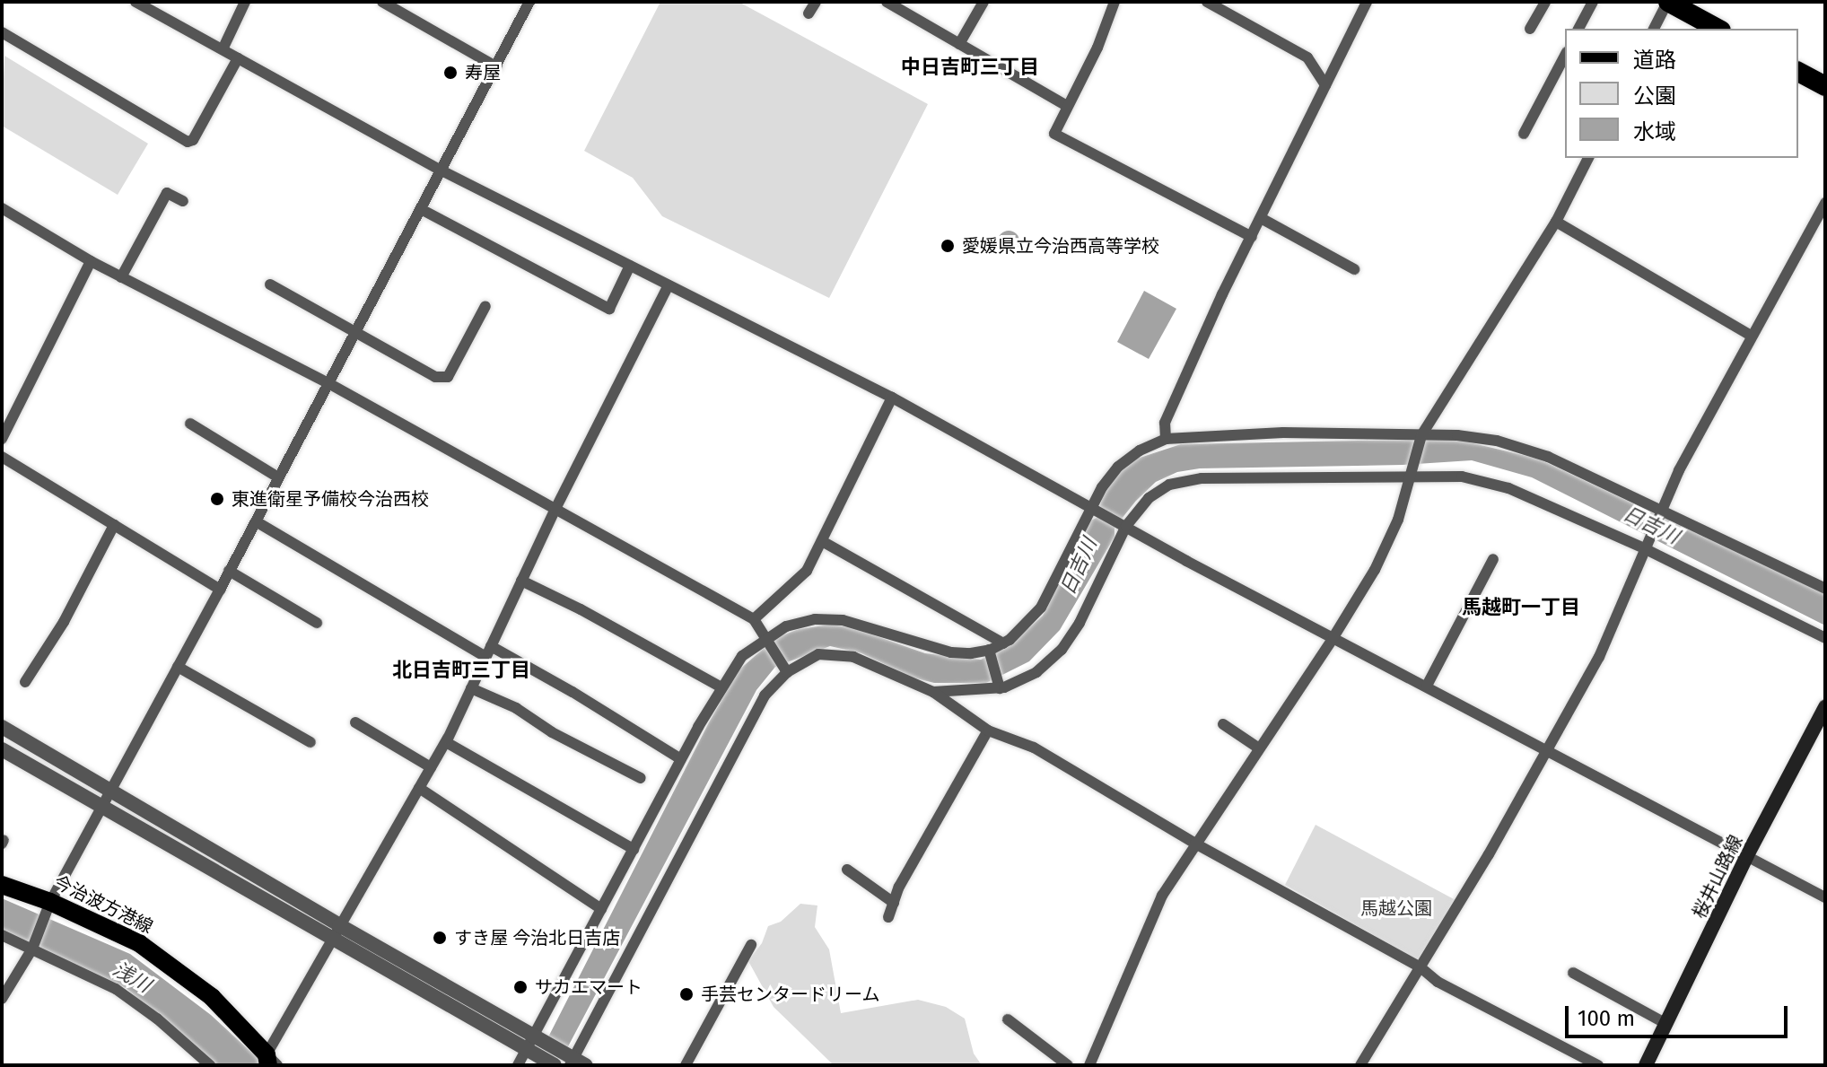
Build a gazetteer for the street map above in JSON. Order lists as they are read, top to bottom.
{
  "streets": {
    "main road": ["桜井山路線", "今治波方港線"]
  },
  "districts": ["中日吉町三丁目", "馬越町一丁目", "北日吉町三丁目"],
  "water": ["日吉川", "浅川"],
  "parks": ["馬越公園"],
  "places": [
    "寿屋",
    "愛媛県立今治西高等学校",
    "東進衛星予備校今治西校",
    "すき屋 今治北日吉店",
    "サカエマート",
    "手芸センタードリーム"
  ],
  "legend": ["道路", "公園", "水域"],
  "scale_bar": "100 m"
}
